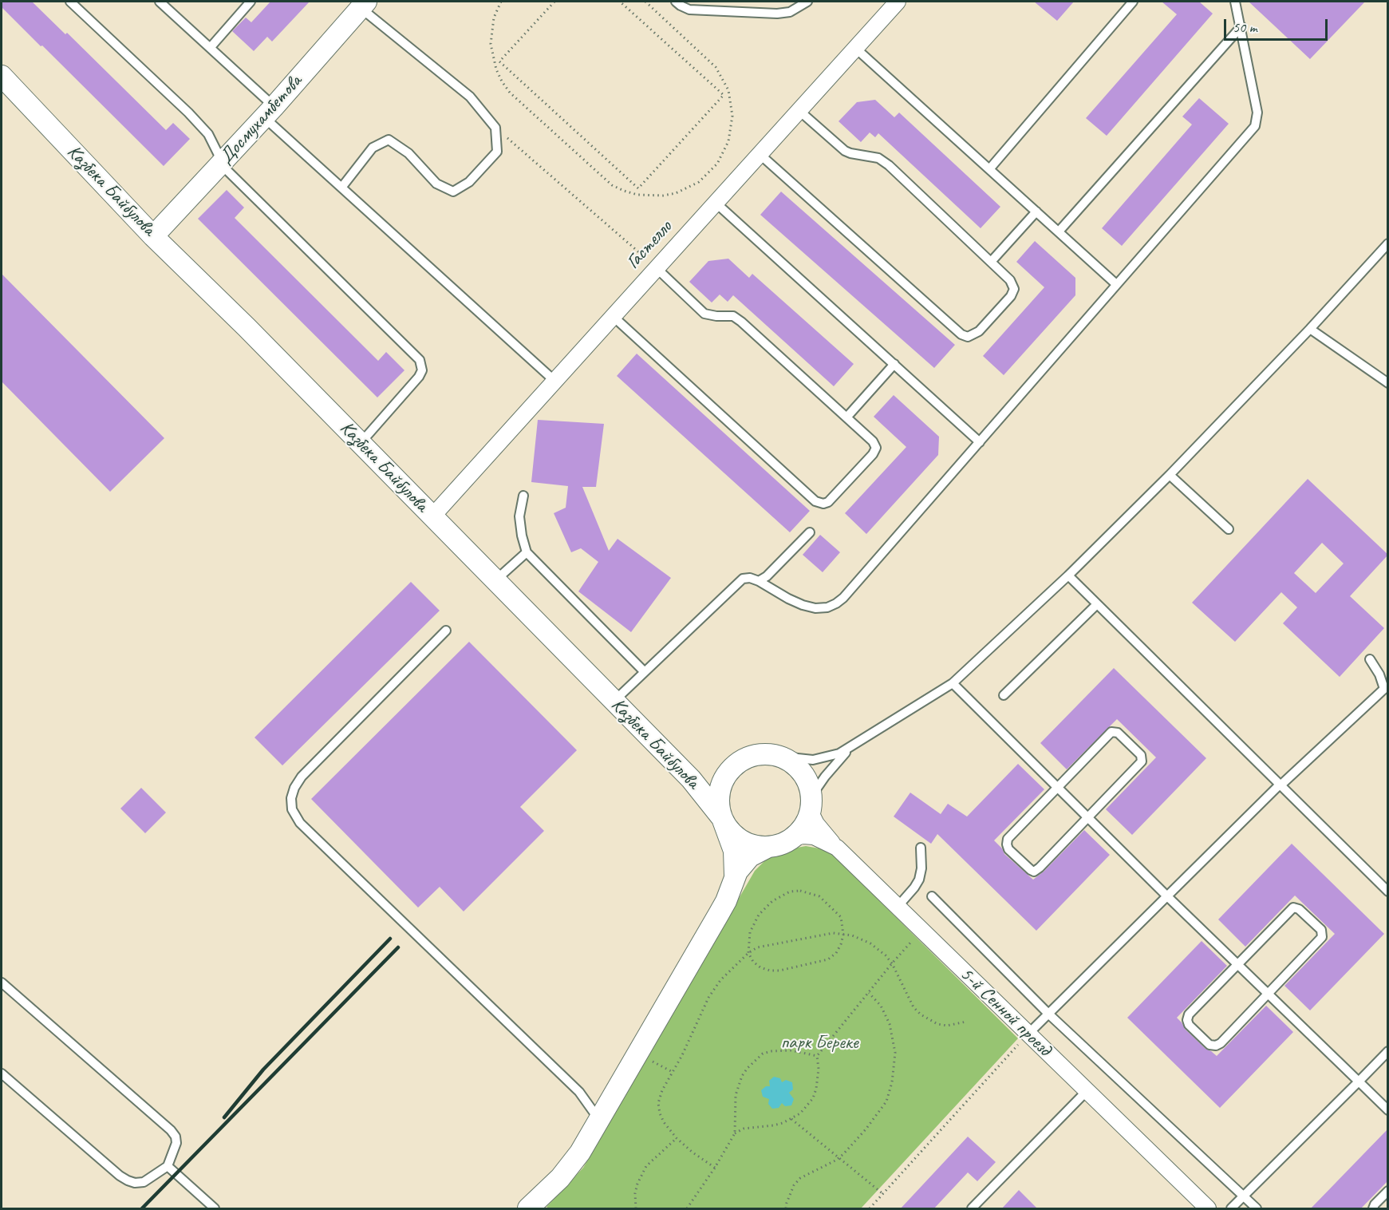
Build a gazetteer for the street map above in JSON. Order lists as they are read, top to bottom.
{
  "streets": {
    "street": [
      "Досмухамбетова",
      "Казбека Байбулова",
      "Гастелло",
      "5-й Сенной проезд"
    ]
  },
  "crossings": [
    ["Досмухамбетова", "Казбека Байбулова"],
    ["Казбека Байбулова", "Гастелло"],
    ["Казбека Байбулова", "5-й Сенной проезд"]
  ],
  "parks": ["парк Береке"],
  "scale_bar": "50 m"
}
